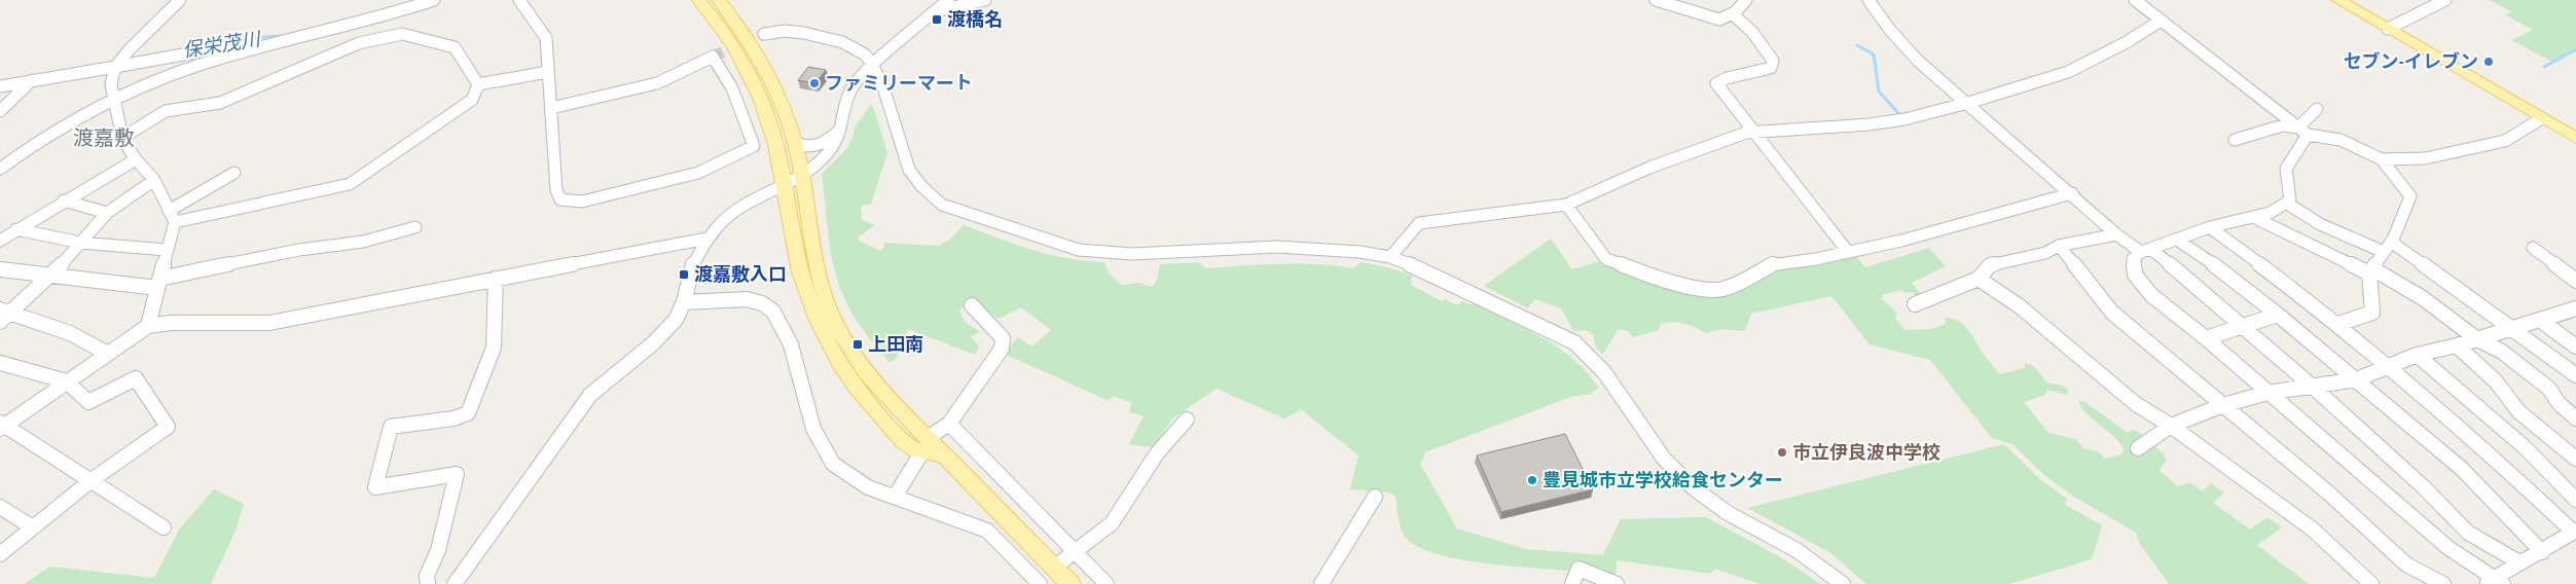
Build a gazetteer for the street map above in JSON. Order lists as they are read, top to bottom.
{
  "districts": ["渡嘉敷"],
  "water": ["保栄茂川"],
  "places": {
    "transit": ["渡橋名", "渡嘉敷入口", "上田南"],
    "other": [
      "セブン-イレブン",
      "ファミリーマート",
      "市立伊良波中学校",
      "豊見城市立学校給食センター"
    ]
  }
}
